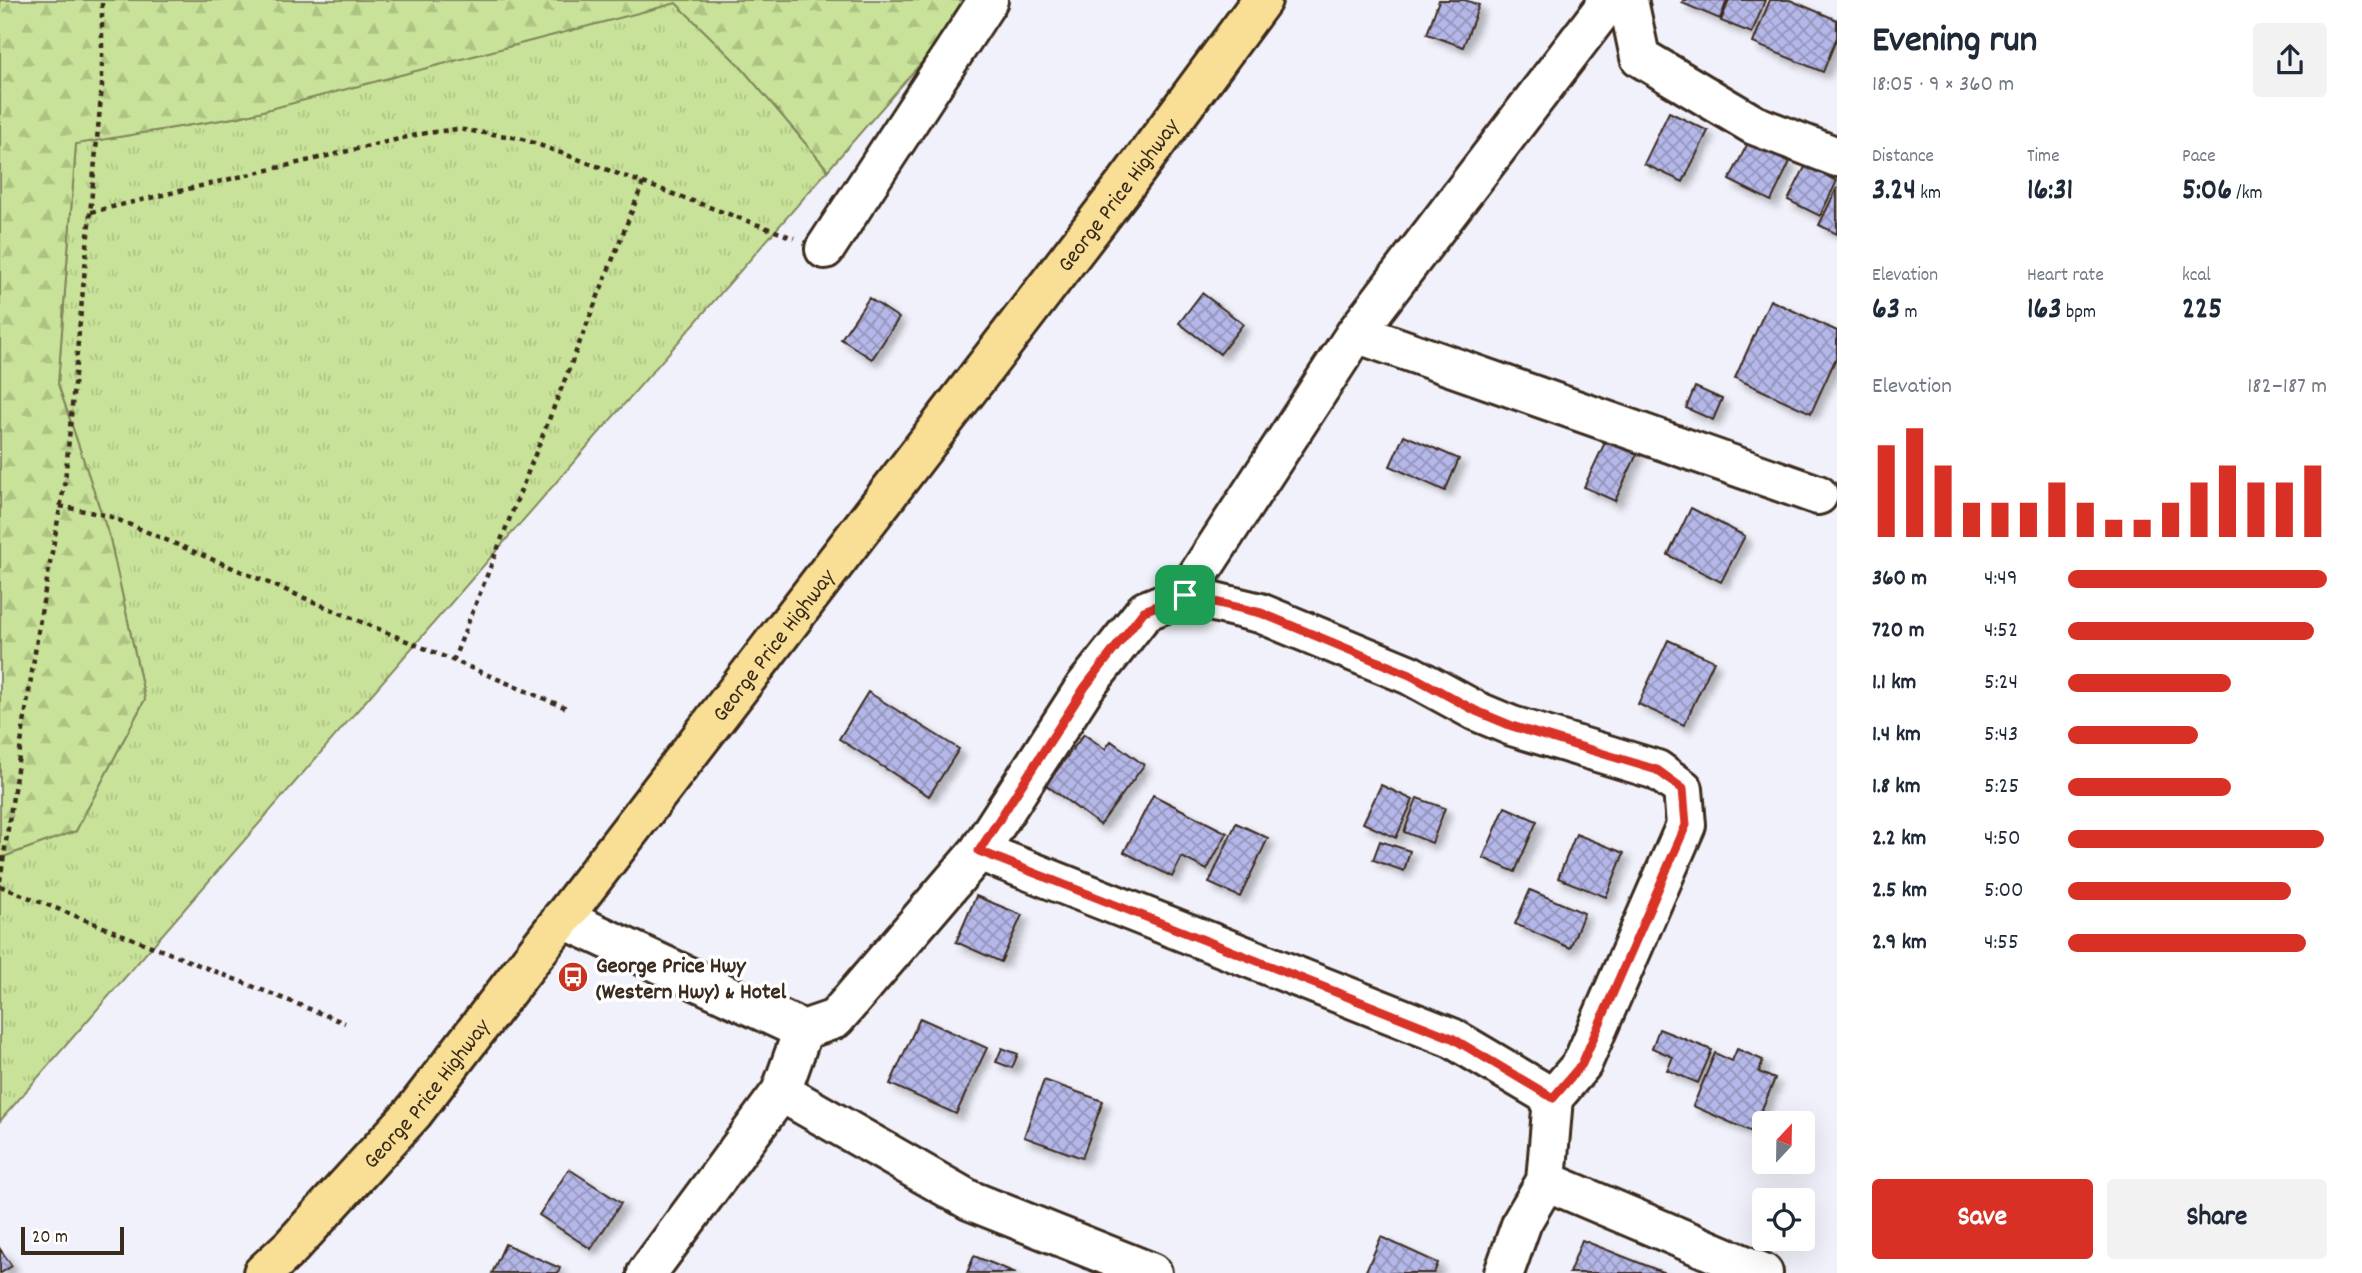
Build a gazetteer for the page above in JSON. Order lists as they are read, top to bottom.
{
  "streets": {
    "highway": ["George Price Highway"]
  },
  "places": {
    "bus stop": ["George Price Hwy (Western Hwy) & Hotel"]
  },
  "scale_bar": "20 m",
  "north": "top",
  "page": {
    "heading": ["Evening run", "18:05 · 9 × 360 m"],
    "stats": [
      ["Distance", "3.24 km"],
      ["Time", "16:31"],
      ["Pace", "5:06 /km"],
      ["Elevation", "63 m"],
      ["Heart rate", "163 bpm"],
      ["kcal", "225"]
    ],
    "chart": ["Elevation", "182–187 m"],
    "list": [
      {
        "name": "360 m",
        "note": "4:49"
      },
      {
        "name": "720 m",
        "note": "4:52"
      },
      {
        "name": "1.1 km",
        "note": "5:24"
      },
      {
        "name": "1.4 km",
        "note": "5:43"
      },
      {
        "name": "1.8 km",
        "note": "5:25"
      },
      {
        "name": "2.2 km",
        "note": "4:50"
      },
      {
        "name": "2.5 km",
        "note": "5:00"
      },
      {
        "name": "2.9 km",
        "note": "4:55"
      }
    ],
    "buttons": ["Save", "Share"],
    "scale": "20 m"
  }
}
